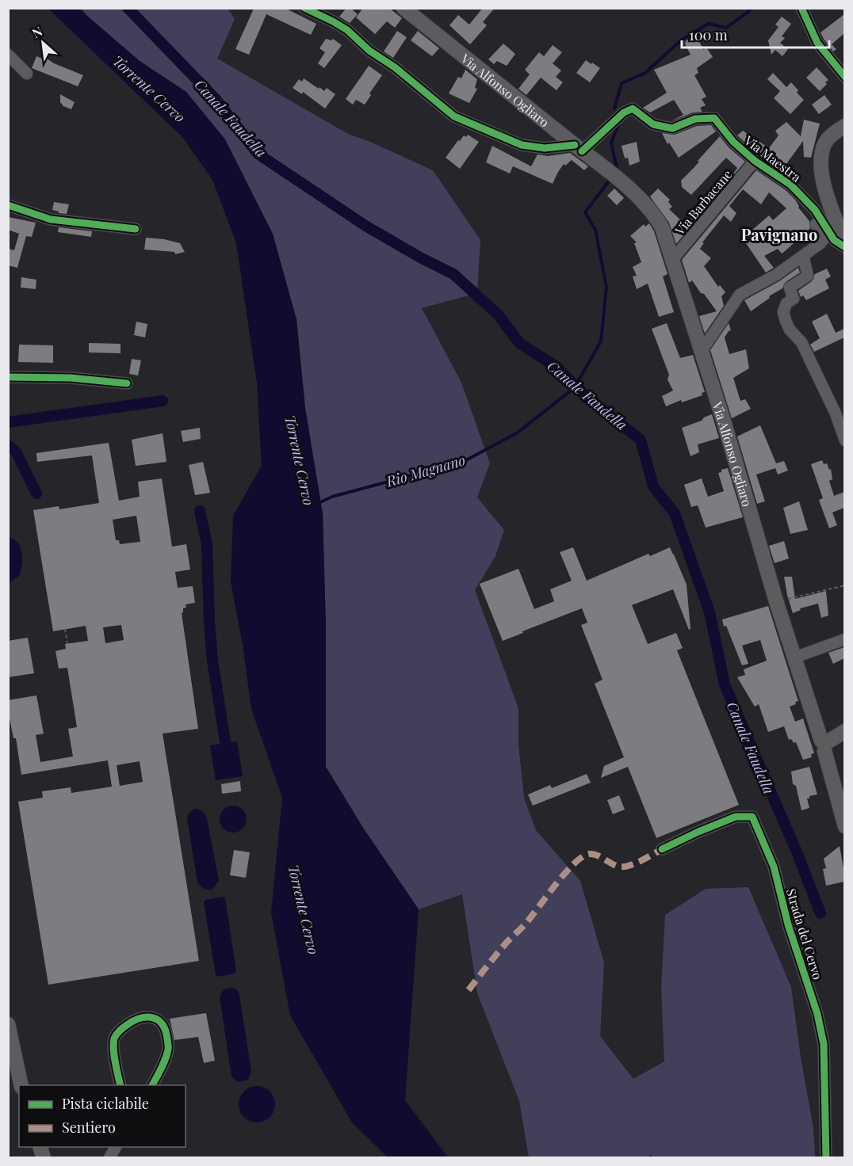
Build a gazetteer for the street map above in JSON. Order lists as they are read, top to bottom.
{
  "streets": {
    "main road": ["Via Alfonso Ogliaro"],
    "street": ["Via Maestra", "Via Barbacane", "Strada del Cervo"]
  },
  "crossings": [
    ["Via Alfonso Ogliaro", "Via Maestra"],
    ["Via Alfonso Ogliaro", "Via Barbacane"],
    ["Via Maestra", "Via Barbacane"]
  ],
  "districts": ["Pavignano"],
  "water": ["Torrente Cervo", "Canale Faudella", "Rio Magnano"],
  "legend": ["Pista ciclabile", "Sentiero"],
  "scale_bar": "100 m",
  "north": "top left"
}
